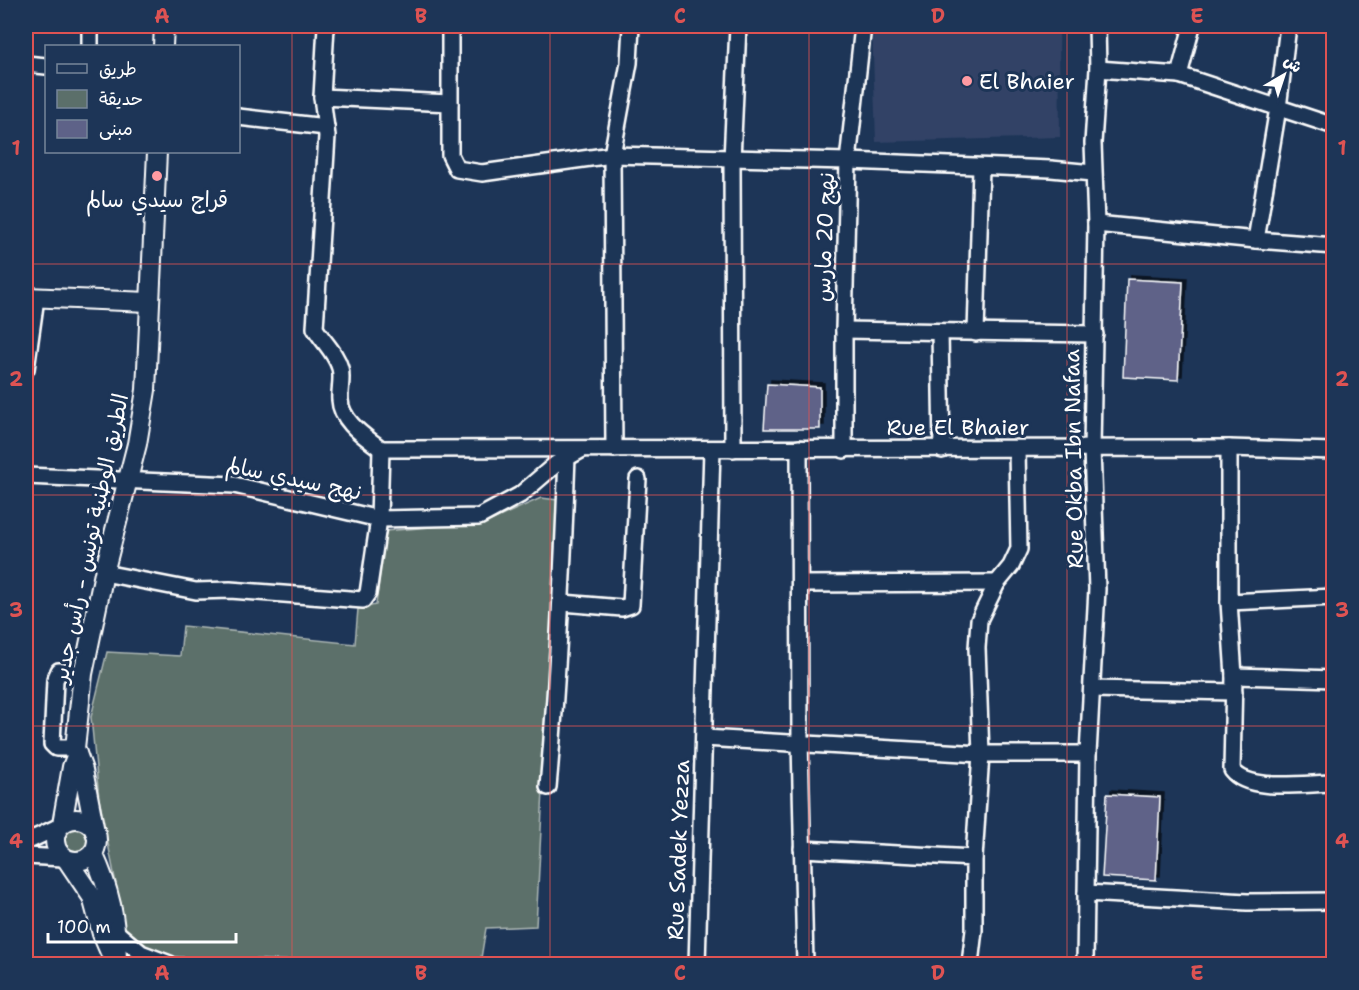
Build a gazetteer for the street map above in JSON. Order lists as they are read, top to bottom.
{
  "streets": {
    "main road": ["الطريق الوطنية تونس - رأس جدير"],
    "street": [
      "نهج 20 مارس",
      "Rue El Bhaier",
      "Rue Okba Ibn Nafaa",
      "نهج سيدي سالم",
      "Rue Sadek Yezza"
    ]
  },
  "crossings": [
    ["نهج 20 مارس", "Rue El Bhaier"],
    ["Rue El Bhaier", "Rue Okba Ibn Nafaa"],
    ["Rue El Bhaier", "نهج سيدي سالم"],
    ["Rue El Bhaier", "Rue Sadek Yezza"],
    ["نهج سيدي سالم", "الطريق الوطنية تونس - رأس جدير"]
  ],
  "places": ["El Bhaier", "قراج سيدي سالم"],
  "legend": ["طريق", "حديقة", "مبنى"],
  "scale_bar": "100 m",
  "north": "top right",
  "grid": {
    "columns": [
      "A",
      "B",
      "C",
      "D",
      "E"
    ],
    "rows": [
      "1",
      "2",
      "3",
      "4"
    ]
  }
}
